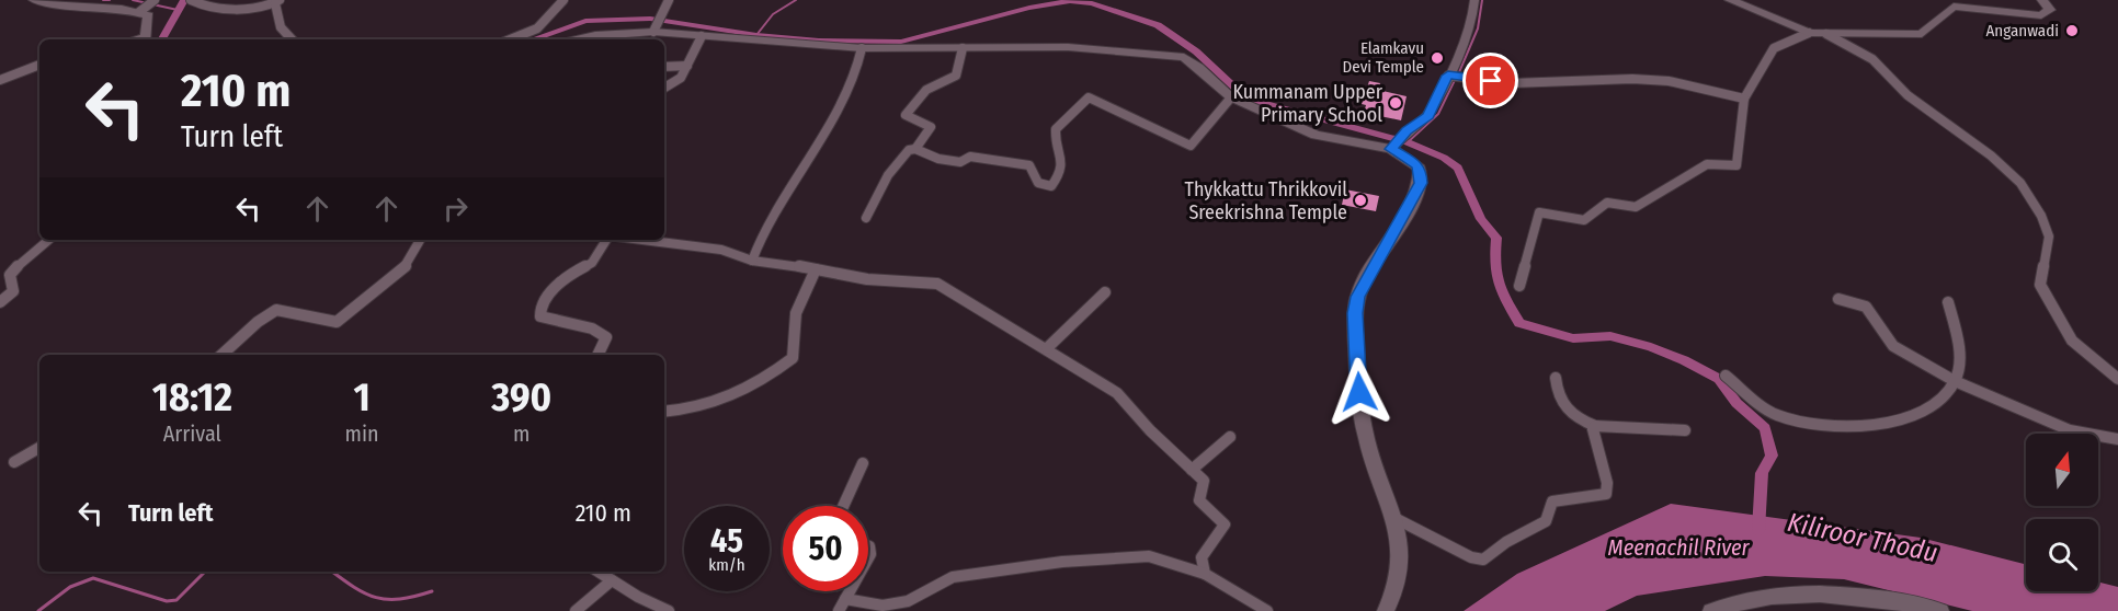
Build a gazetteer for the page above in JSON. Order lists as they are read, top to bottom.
{
  "water": ["Kiliroor Thodu", "Meenachil River"],
  "places": [
    "Anganwadi",
    "Elamkavu Devi Temple",
    "Kummanam Upper Primary School",
    "Thykkattu Thrikkovil Sreekrishna Temple"
  ],
  "north": "top",
  "page": {
    "turn": ["210 m", "Turn left"],
    "eta": [
      "18:12",
      "Arrival",
      "1",
      "min",
      "390",
      "m"
    ],
    "list": [
      {
        "name": "Turn left",
        "value": "210 m"
      }
    ],
    "speed": "45 km/h",
    "limit": "50"
  }
}
